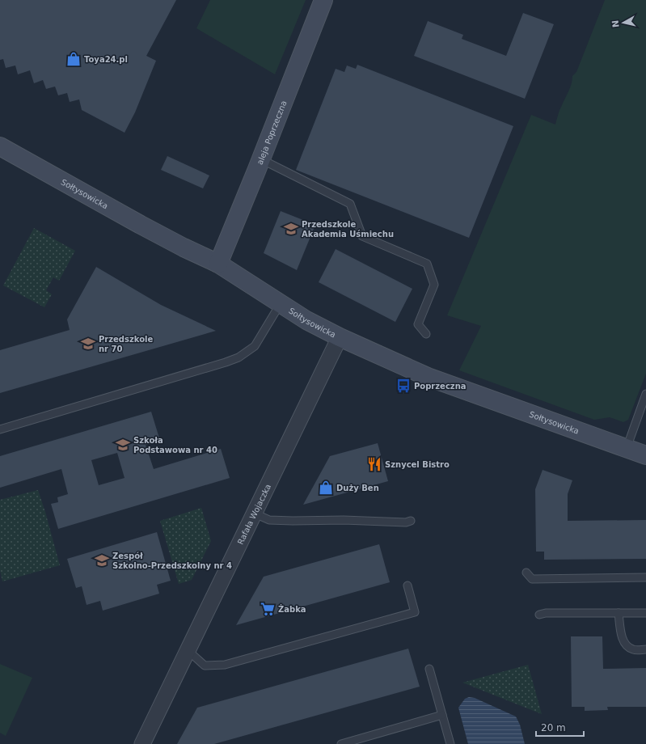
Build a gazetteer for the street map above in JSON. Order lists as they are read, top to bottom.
{
  "streets": {
    "street": ["aleja Poprzeczna", "Sołtysowicka", "Rafała Wojaczka"]
  },
  "crossings": [
    ["aleja Poprzeczna", "Sołtysowicka"],
    ["Sołtysowicka", "Rafała Wojaczka"]
  ],
  "places": {
    "shop": ["Toya24.pl", "Duży Ben"],
    "school or university": [
      "Przedszkole Akademia Uśmiechu",
      "Przedszkole nr 70",
      "Szkoła Podstawowa nr 40",
      "Zespół Szkolno-Przedszkolny nr 4"
    ],
    "bus stop": ["Poprzeczna"],
    "restaurant": ["Sznycel Bistro"],
    "supermarket": ["Żabka"]
  },
  "scale_bar": "20 m",
  "north": "left"
}
